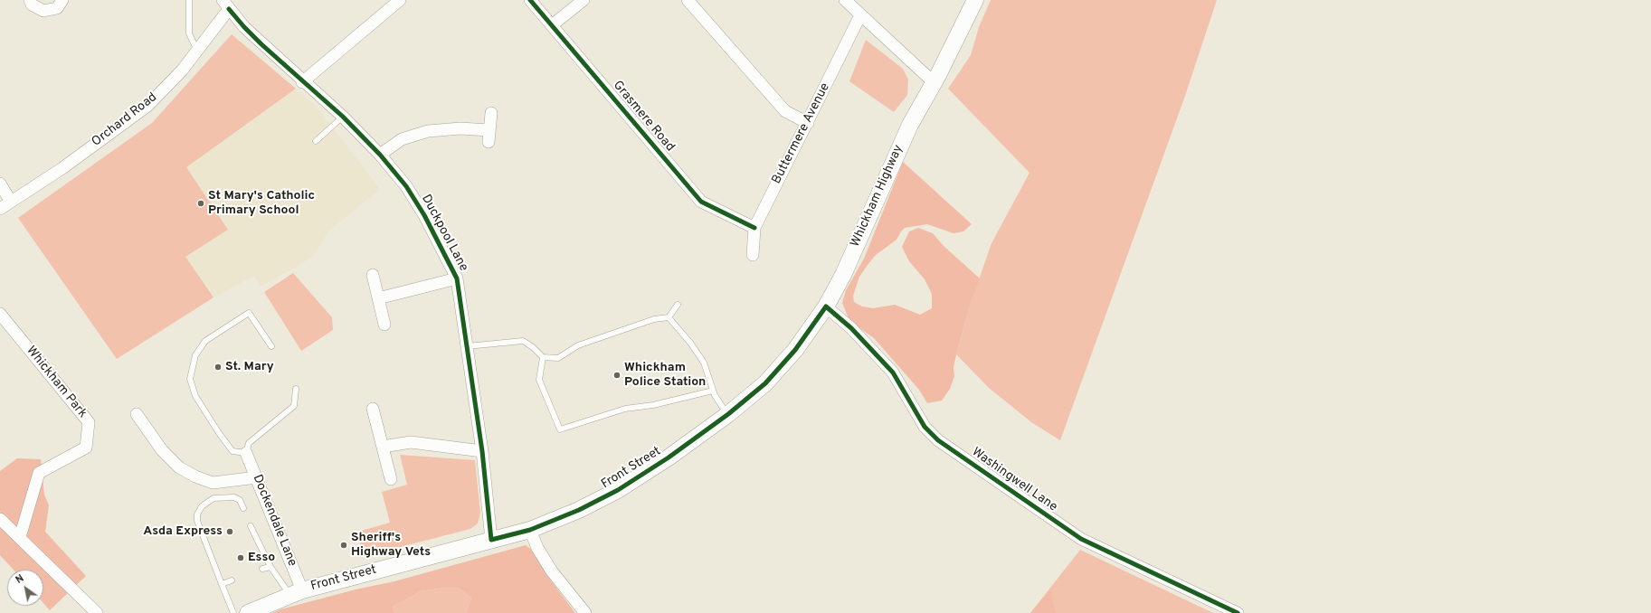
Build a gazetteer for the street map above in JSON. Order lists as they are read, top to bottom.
{
  "streets": {
    "main road": ["Whickham Highway", "Front Street"],
    "street": [
      "Grasmere Road",
      "Orchard Road",
      "Buttermere Avenue",
      "Duckpool Lane",
      "Whickham Park",
      "Washingwell Lane",
      "Dockendale Lane"
    ]
  },
  "crossings": [
    ["Grasmere Road", "Buttermere Avenue"],
    ["Orchard Road", "Duckpool Lane"],
    ["Whickham Highway", "Front Street"],
    ["Whickham Highway", "Washingwell Lane"],
    ["Duckpool Lane", "Front Street"],
    ["Front Street", "Dockendale Lane"]
  ],
  "places": [
    "St Mary's Catholic Primary School",
    "St. Mary",
    "Whickham Police Station",
    "Asda Express",
    "Sheriff's Highway Vets",
    "Esso"
  ],
  "north": "top left"
}
